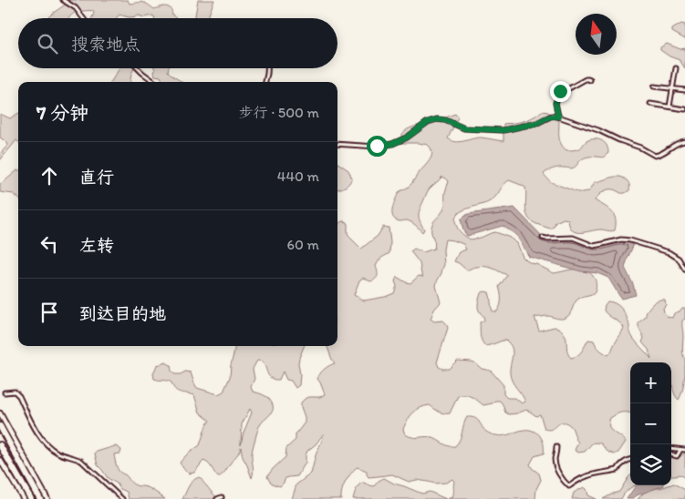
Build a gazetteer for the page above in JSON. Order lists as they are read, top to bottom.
{
  "north": "top",
  "page": {
    "search": "搜索地点",
    "heading": ["7 分钟", "步行 · 500 m"],
    "list": [
      ["直行", "440 m"],
      ["左转", "60 m"],
      "到达目的地"
    ],
    "map_buttons": ["+", "−"]
  }
}
